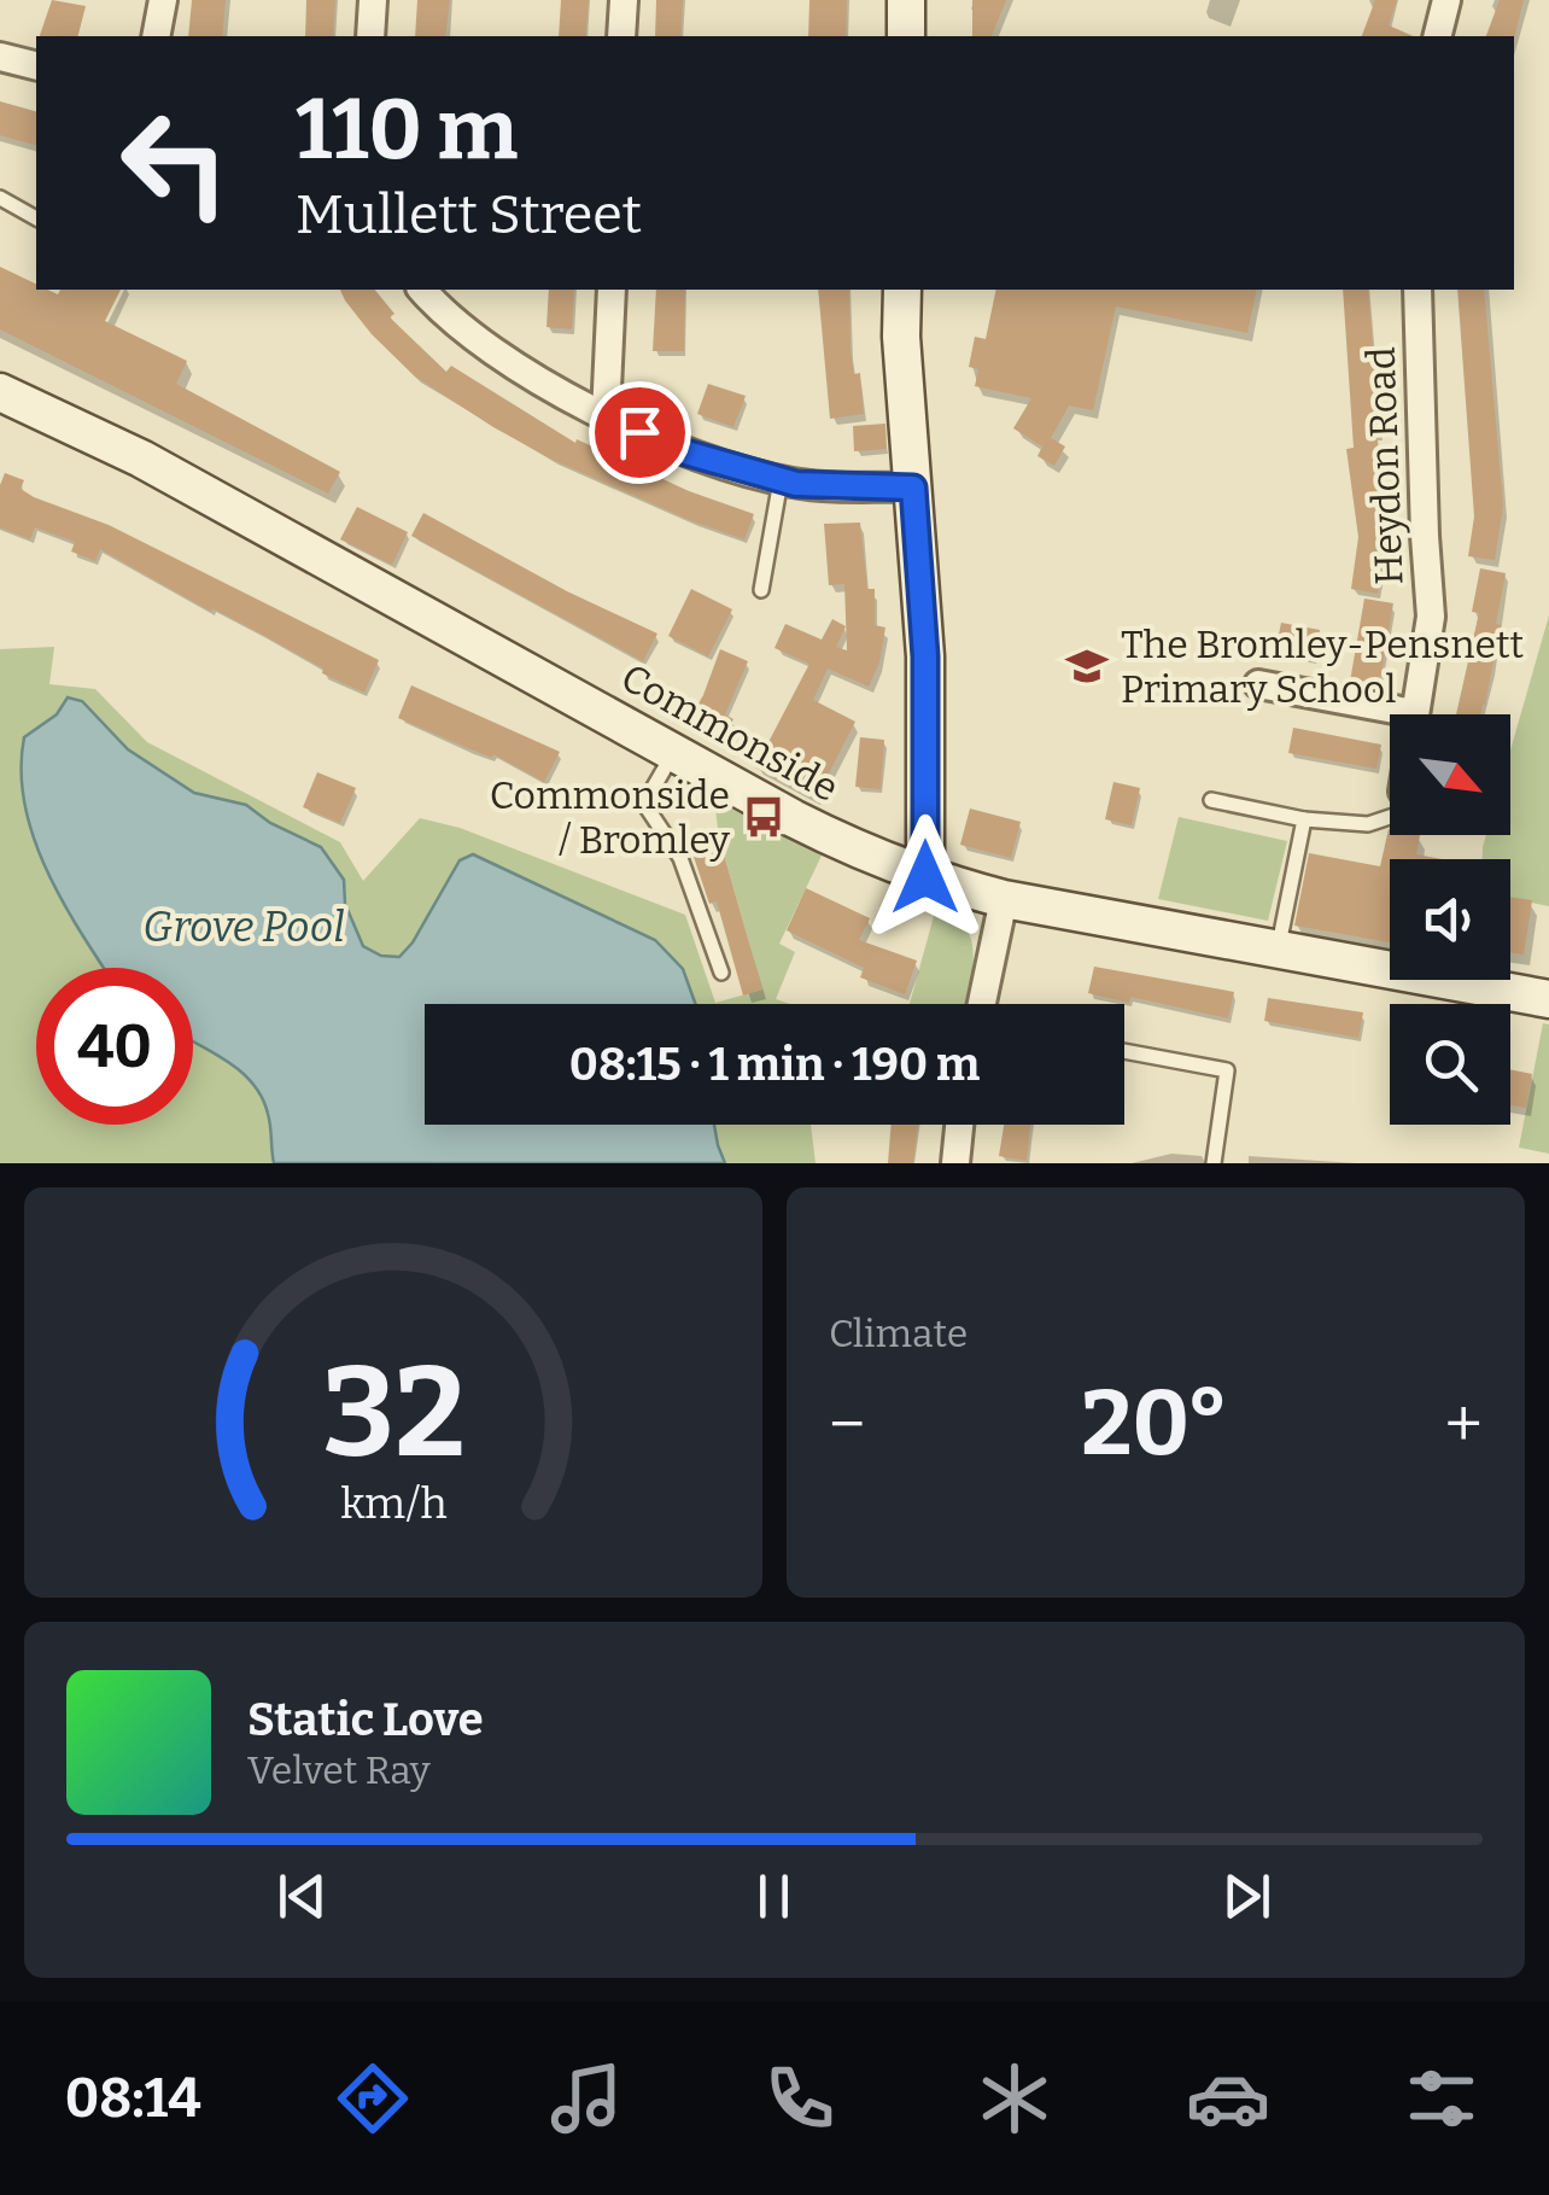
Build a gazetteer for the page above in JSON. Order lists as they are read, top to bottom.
{
  "streets": {
    "main road": ["Commonside"],
    "street": ["Heydon Road"]
  },
  "water": ["Grove Pool"],
  "places": {
    "school or university": ["The Bromley-Pensnett Primary School"],
    "bus stop": ["Commonside / Bromley"]
  },
  "north": "bottom right",
  "page": {
    "turn": ["110 m", "Mullett Street"],
    "limit": "40",
    "trip": "08:15 · 1 min · 190 m",
    "tile": "Climate",
    "heat": ["−", "20°", "+"],
    "song": ["Static Love", "Velvet Ray"],
    "tabs": "08:14",
    "gauge": ["32", "km/h"]
  }
}
